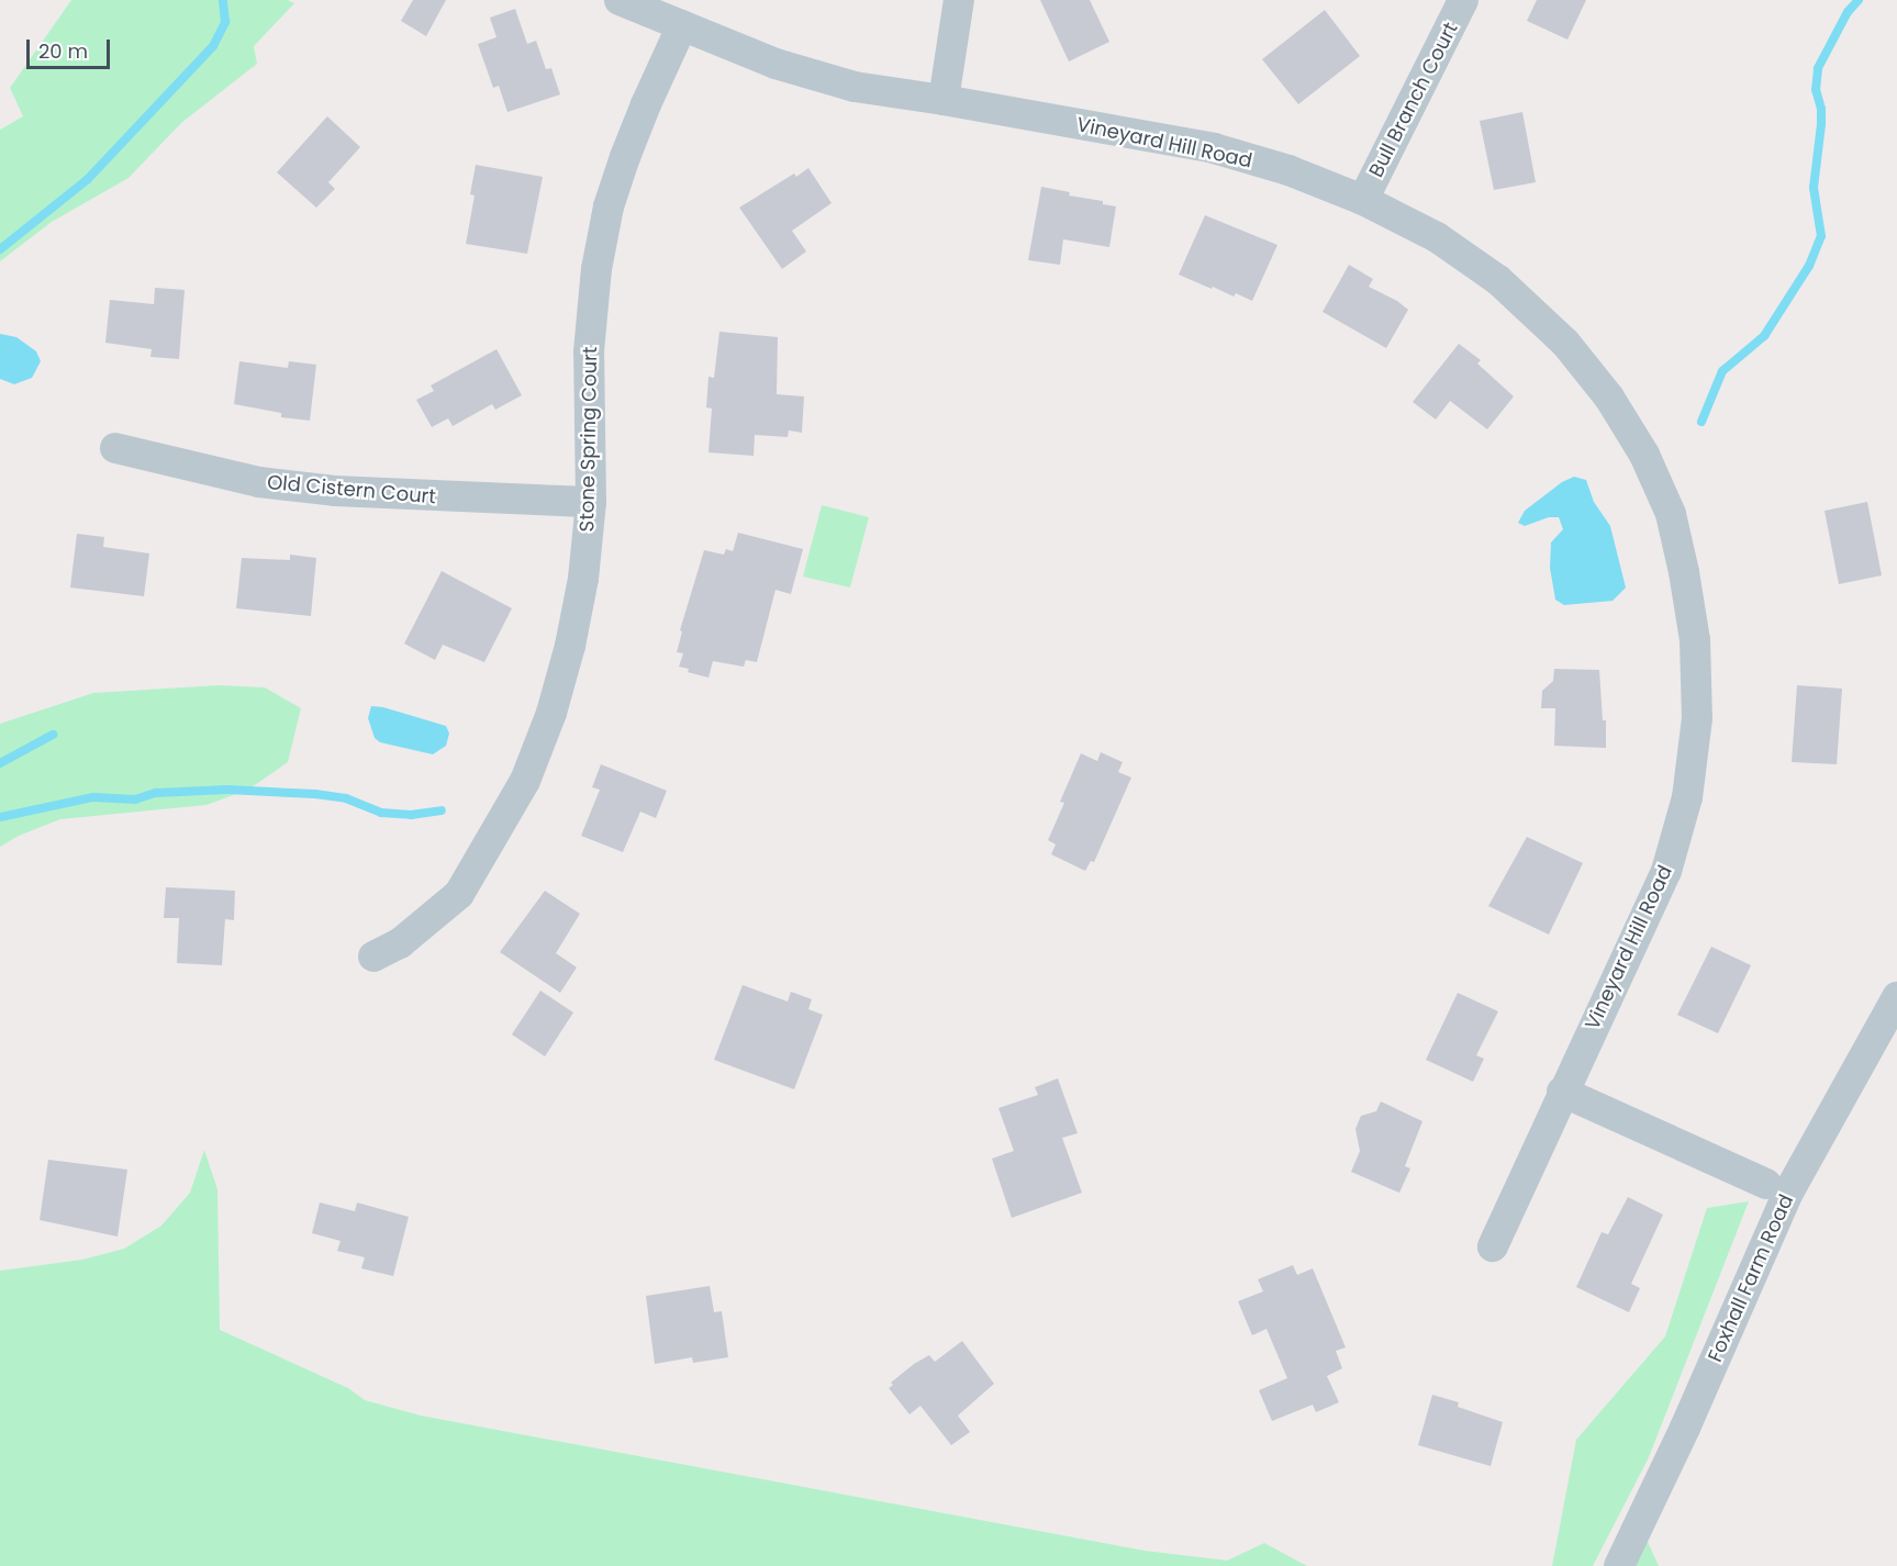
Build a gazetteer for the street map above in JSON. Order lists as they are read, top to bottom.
{
  "streets": {
    "street": [
      "Bull Branch Court",
      "Vineyard Hill Road",
      "Stone Spring Court",
      "Old Cistern Court",
      "Foxhall Farm Road"
    ]
  },
  "crossings": [
    ["Bull Branch Court", "Vineyard Hill Road"],
    ["Vineyard Hill Road", "Stone Spring Court"],
    ["Stone Spring Court", "Old Cistern Court"]
  ],
  "scale_bar": "20 m"
}
